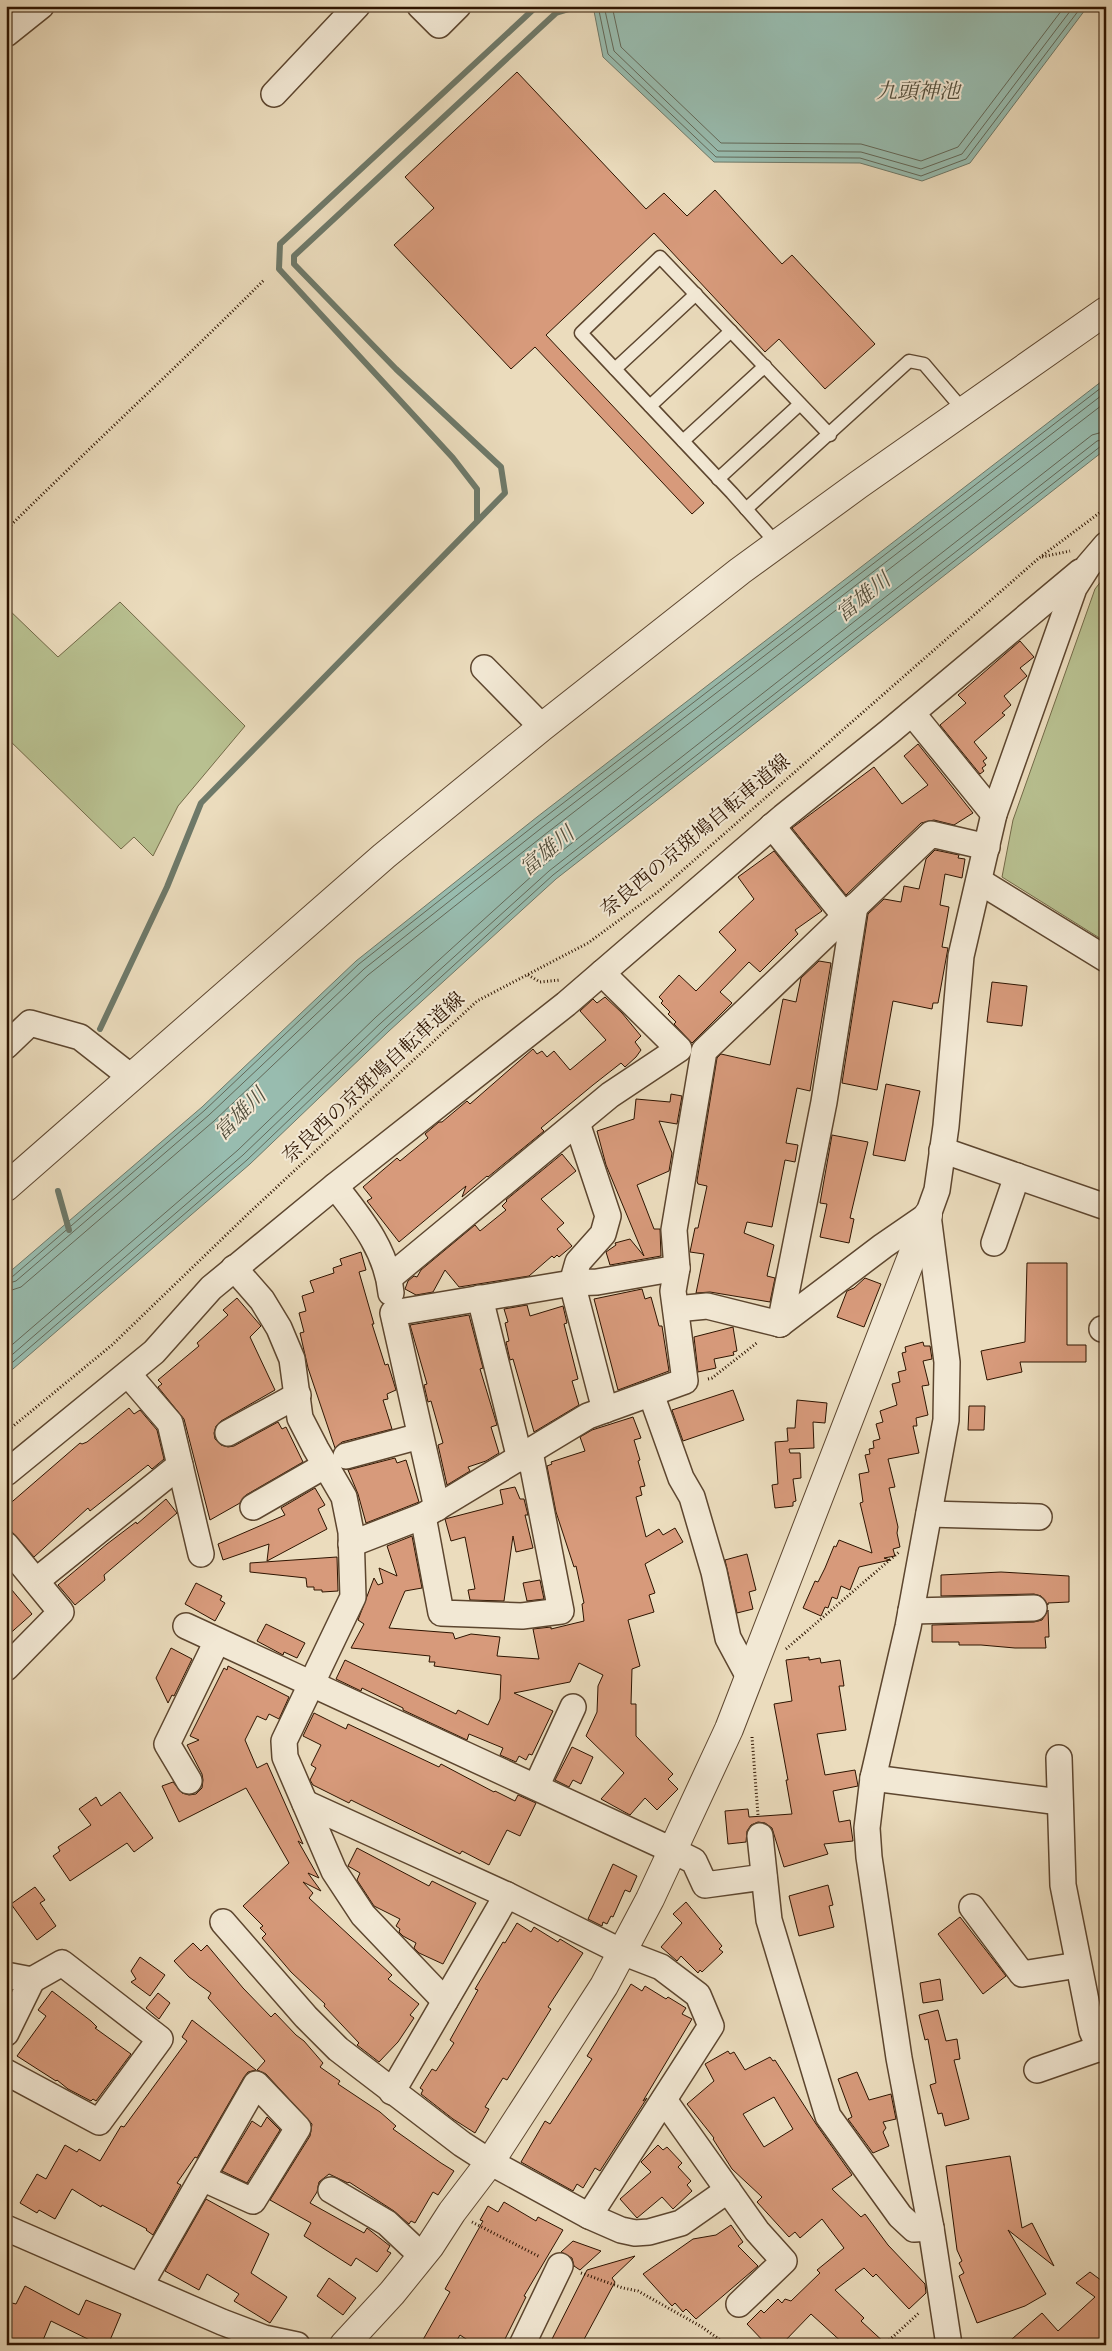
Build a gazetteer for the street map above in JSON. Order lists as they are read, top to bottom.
{
  "streets": {
    "path": ["奈良西の京斑鳩自転車道線"]
  },
  "water": ["九頭神池", "富雄川"]
}
